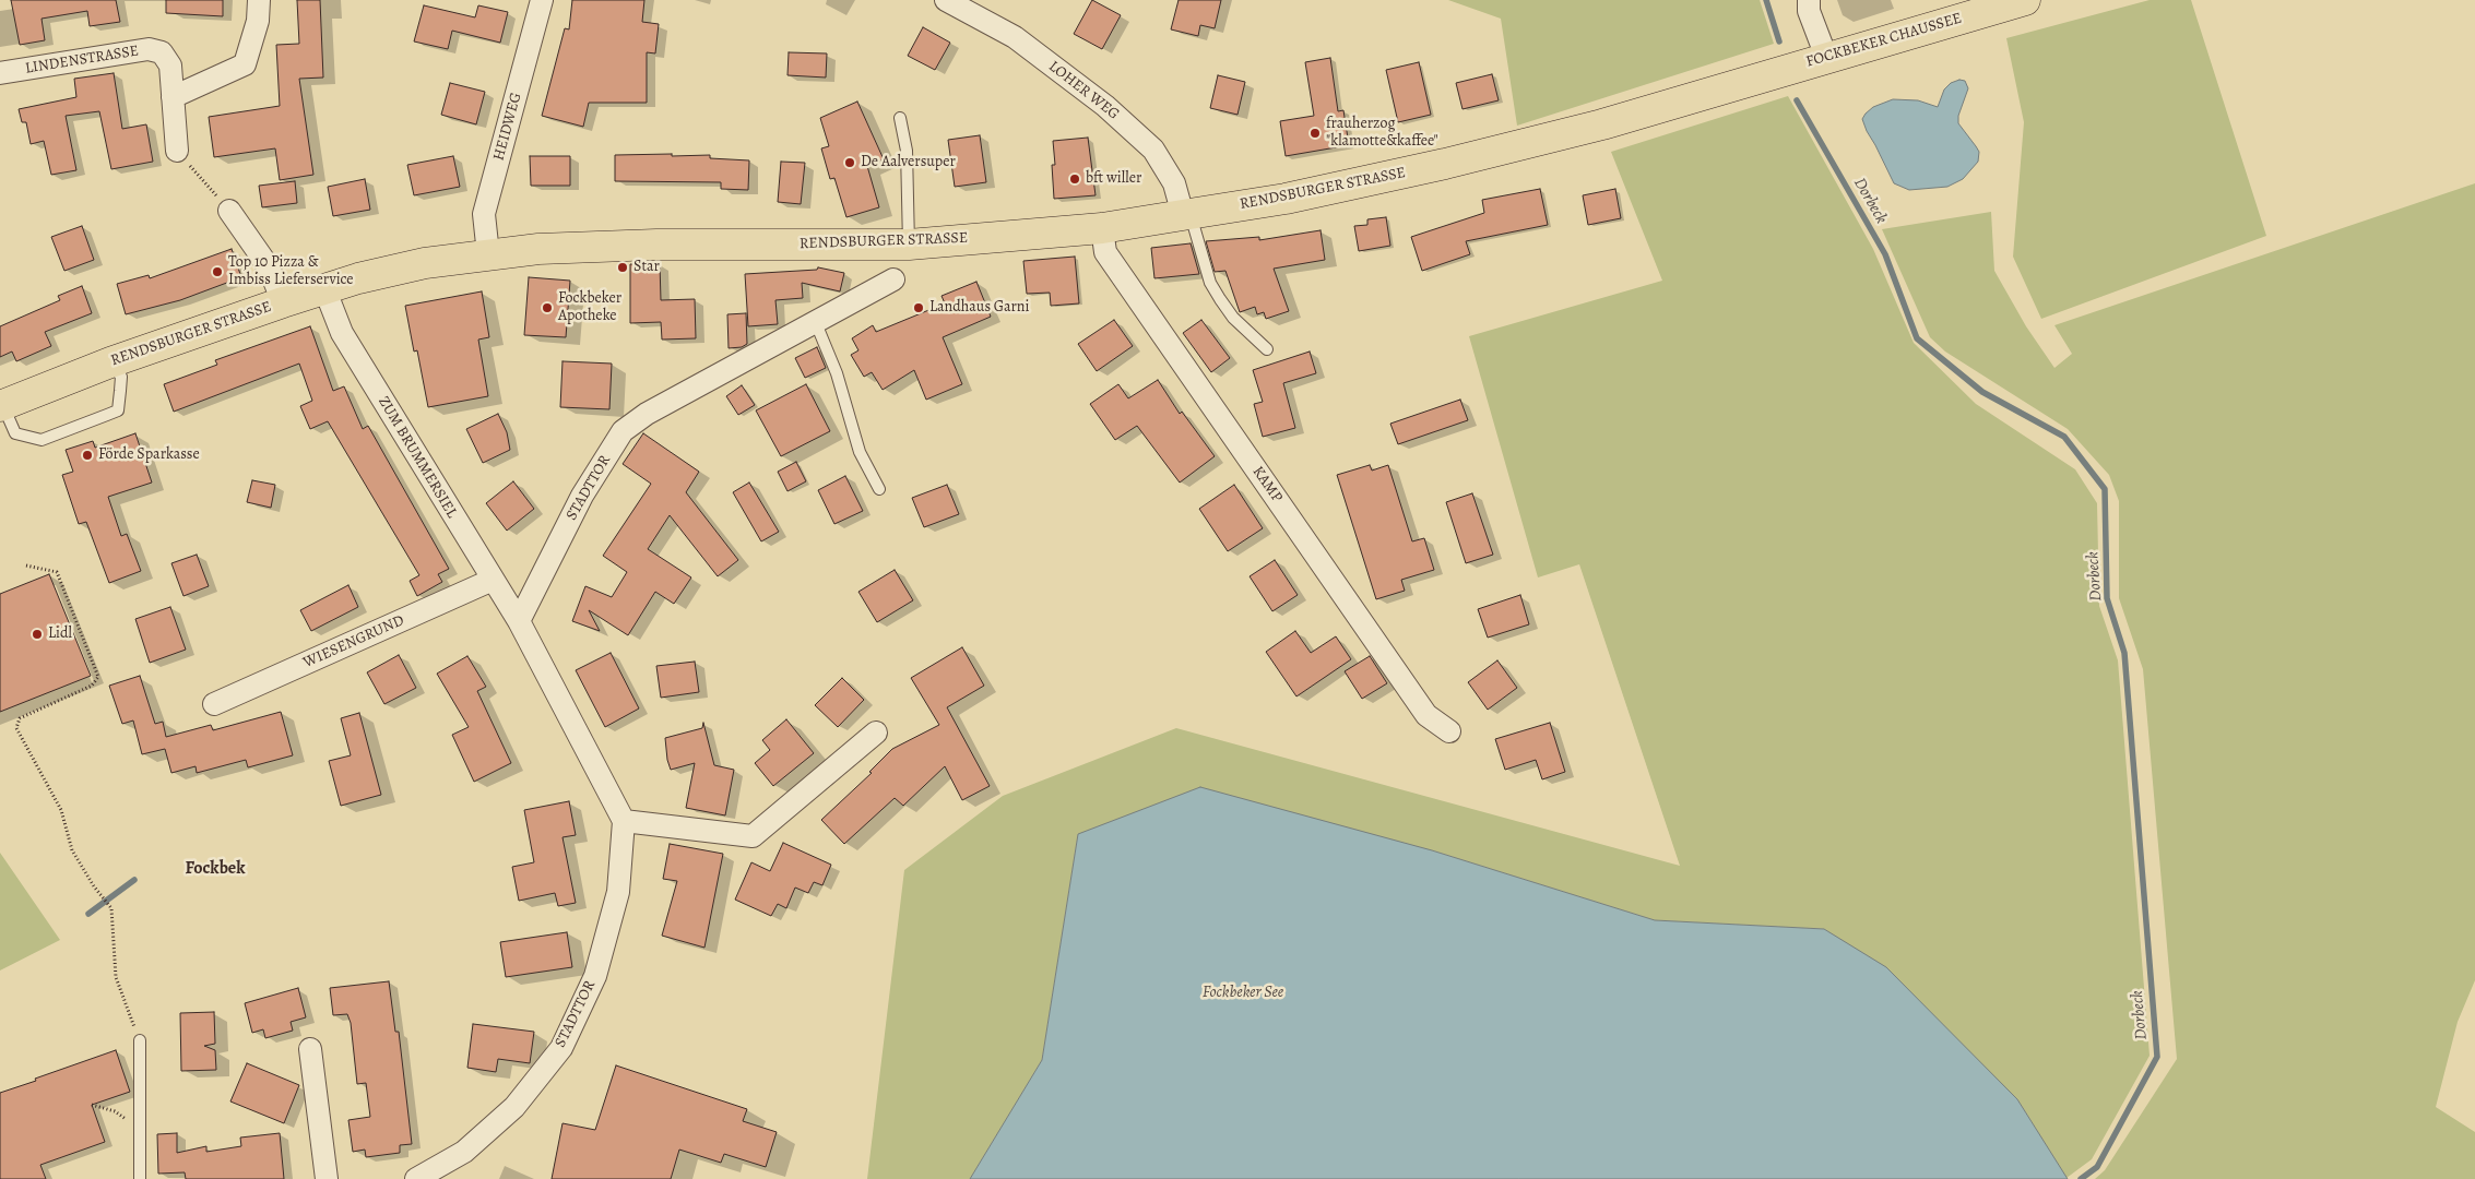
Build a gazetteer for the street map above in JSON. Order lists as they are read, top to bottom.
{
  "streets": {
    "main road": ["FOCKBEKER CHAUSSEE", "RENDSBURGER STRASSE"],
    "street": [
      "LINDENSTRASSE",
      "LOHER WEG",
      "HEIDWEG",
      "ZUM BRUMMERSIEL",
      "KAMP",
      "STADTTOR",
      "WIESENGRUND"
    ]
  },
  "crossings": [
    ["FOCKBEKER CHAUSSEE", "RENDSBURGER STRASSE"],
    ["LOHER WEG", "RENDSBURGER STRASSE"],
    ["HEIDWEG", "RENDSBURGER STRASSE"],
    ["RENDSBURGER STRASSE", "ZUM BRUMMERSIEL"],
    ["RENDSBURGER STRASSE", "KAMP"],
    ["ZUM BRUMMERSIEL", "STADTTOR"],
    ["ZUM BRUMMERSIEL", "WIESENGRUND"]
  ],
  "districts": ["Fockbek"],
  "water": ["Dorbeck", "Fockbeker See"],
  "places": [
    "frauherzog \"klamotte&kaffee\"",
    "De Aalversuper",
    "bft willer",
    "Star",
    "Top 10 Pizza & Imbiss Lieferservice",
    "Fockbeker Apotheke",
    "Landhaus Garni",
    "Förde Sparkasse",
    "Lidl"
  ]
}
